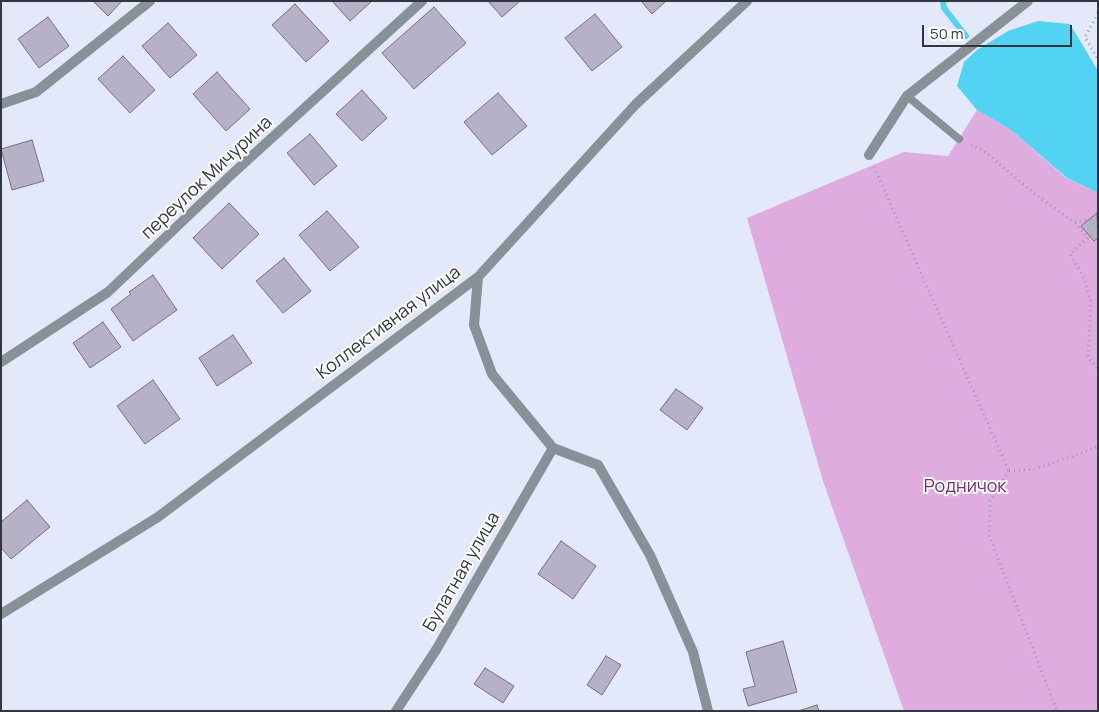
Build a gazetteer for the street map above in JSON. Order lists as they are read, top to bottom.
{
  "streets": {
    "street": ["переулок Мичурина", "Коллективная улица", "Булатная улица"]
  },
  "parks": ["Родничок"],
  "scale_bar": "50 m"
}
